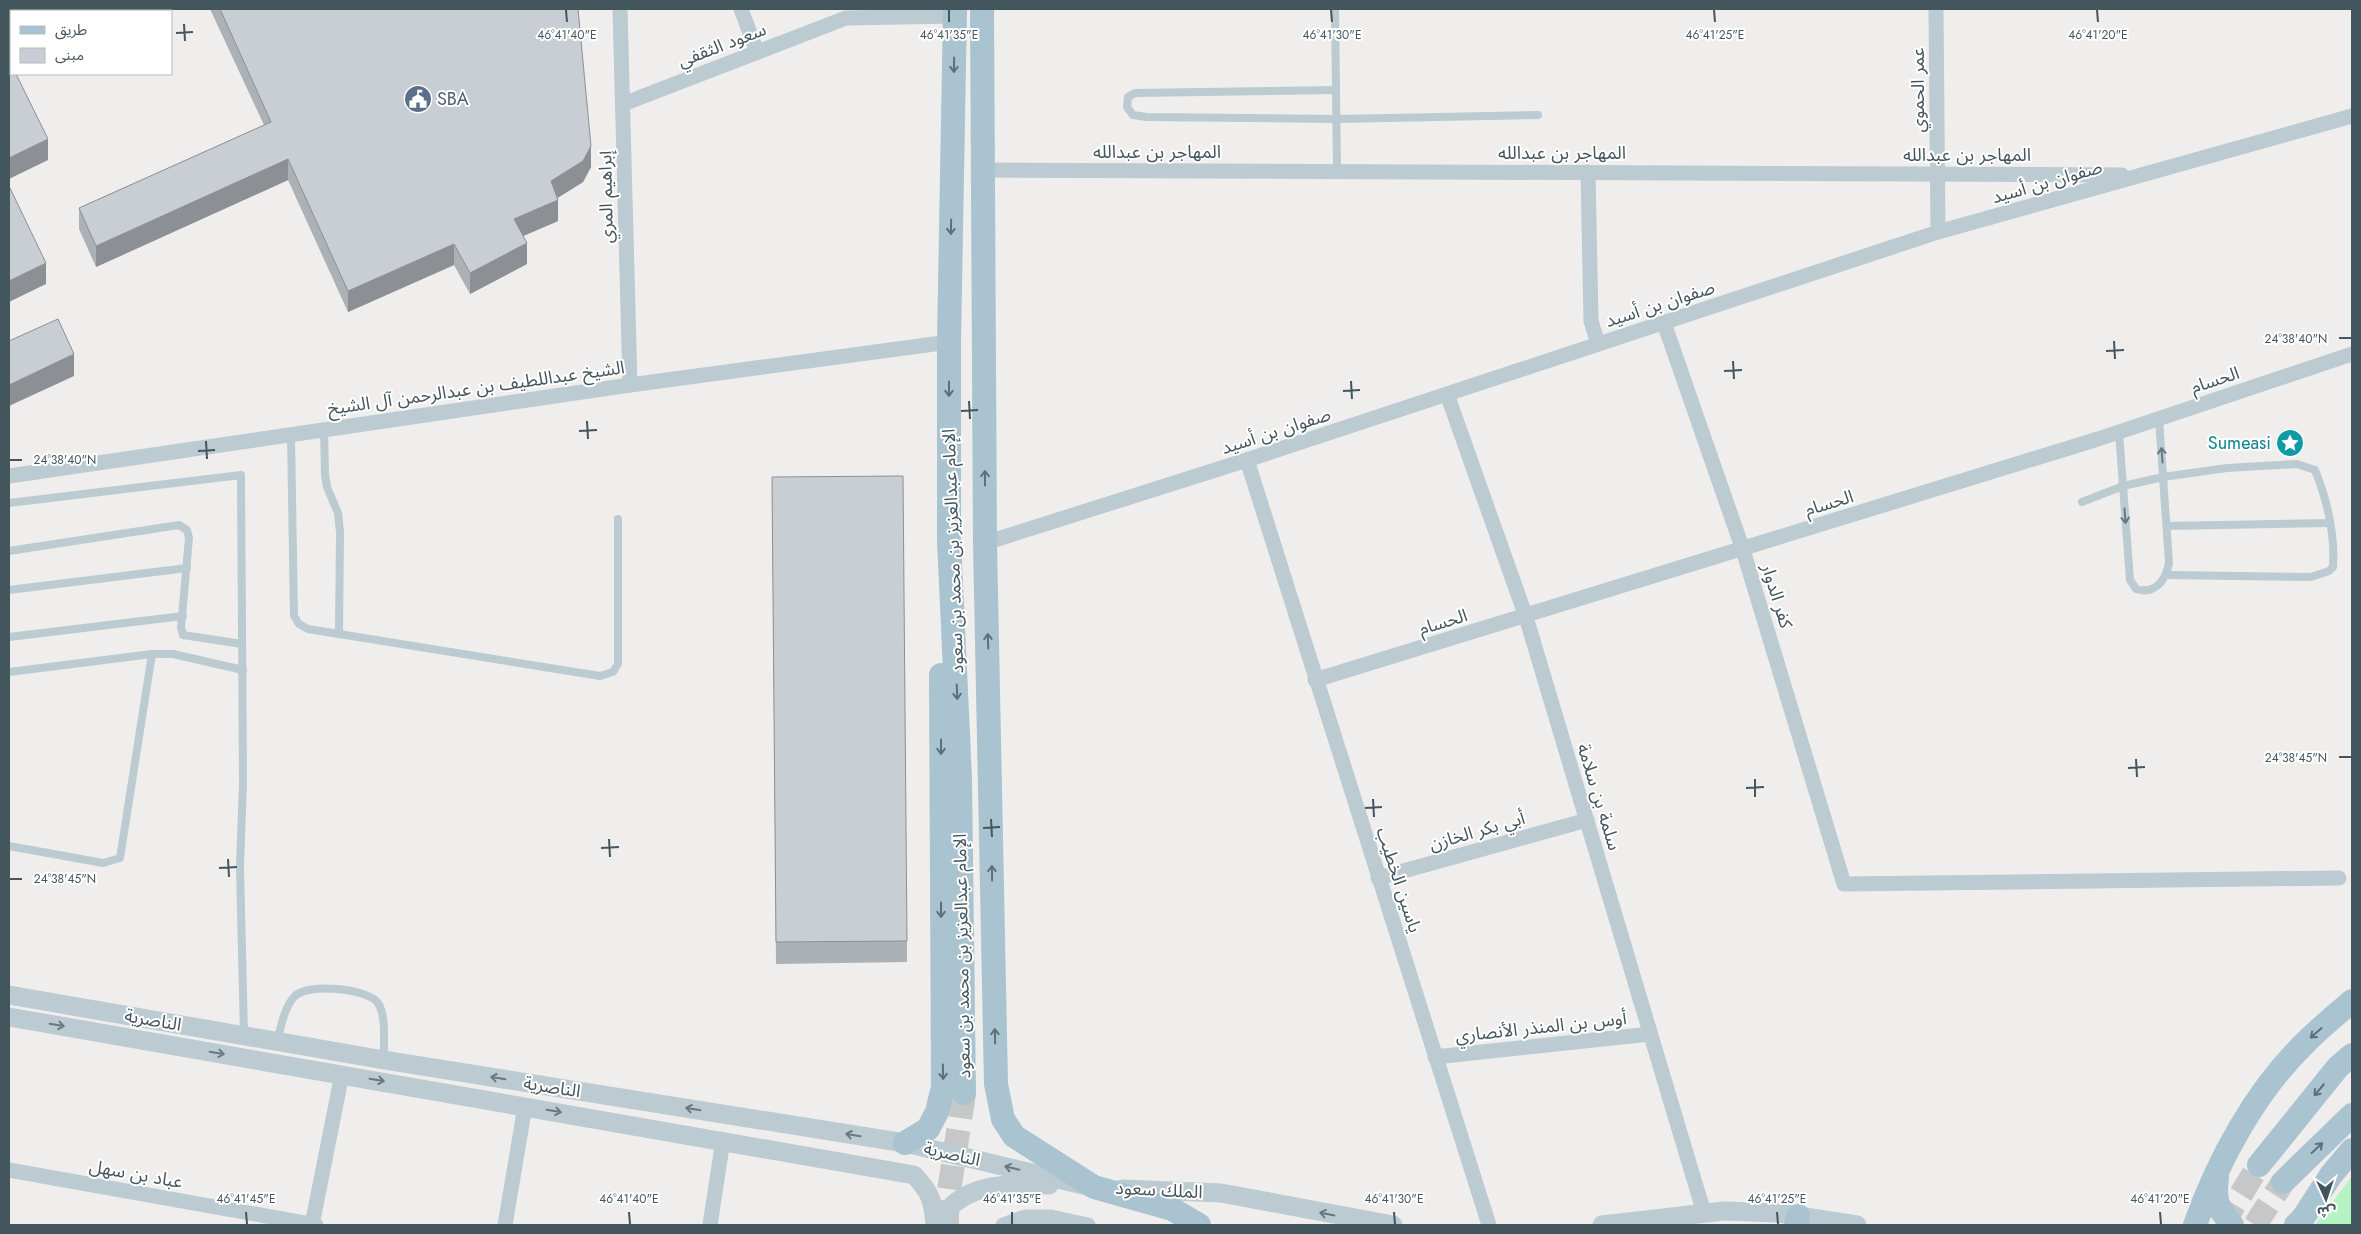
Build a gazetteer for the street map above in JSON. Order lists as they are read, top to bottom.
{
  "streets": {
    "main road": ["الإمام عبدالعزيز بن محمد بن سعود"],
    "street": [
      "سعود الثقفي",
      "عمر الحموي",
      "المهاجر بن عبدالله",
      "صفوان بن أسيد",
      "إبراهيم المري",
      "الحسام",
      "الشيخ عبداللطيف بن عبدالرحمن آل الشيخ",
      "كفر الدوار",
      "سلمة بن سلامة",
      "أبي بكر الخازن",
      "ياسين الخطيب",
      "الناصرية",
      "أوس بن المنذر الأنصاري",
      "عباد بن سهل",
      "الملك سعود"
    ]
  },
  "crossings": [
    ["سعود الثقفي", "إبراهيم المري"],
    ["سعود الثقفي", "الإمام عبدالعزيز بن محمد بن سعود"],
    ["عمر الحموي", "المهاجر بن عبدالله"],
    ["عمر الحموي", "صفوان بن أسيد"],
    ["المهاجر بن عبدالله", "صفوان بن أسيد"],
    ["المهاجر بن عبدالله", "الإمام عبدالعزيز بن محمد بن سعود"],
    ["صفوان بن أسيد", "الإمام عبدالعزيز بن محمد بن سعود"],
    ["صفوان بن أسيد", "كفر الدوار"],
    ["صفوان بن أسيد", "سلمة بن سلامة"],
    ["صفوان بن أسيد", "ياسين الخطيب"],
    ["إبراهيم المري", "الشيخ عبداللطيف بن عبدالرحمن آل الشيخ"],
    ["الحسام", "كفر الدوار"],
    ["الحسام", "سلمة بن سلامة"],
    ["الحسام", "ياسين الخطيب"],
    ["الشيخ عبداللطيف بن عبدالرحمن آل الشيخ", "الإمام عبدالعزيز بن محمد بن سعود"],
    ["الإمام عبدالعزيز بن محمد بن سعود", "الناصرية"],
    ["الإمام عبدالعزيز بن محمد بن سعود", "الملك سعود"],
    ["سلمة بن سلامة", "أبي بكر الخازن"],
    ["سلمة بن سلامة", "أوس بن المنذر الأنصاري"],
    ["أبي بكر الخازن", "ياسين الخطيب"],
    ["ياسين الخطيب", "أوس بن المنذر الأنصاري"],
    ["الناصرية", "الملك سعود"]
  ],
  "one_way": ["الملك سعود"],
  "places": {
    "public building": ["SBA"],
    "place": ["Sumeasi"]
  },
  "legend": ["طريق", "مبنى"],
  "north": "bottom",
  "coordinates": [
    "46°41'40\"E",
    "46°41'35\"E",
    "46°41'30\"E",
    "46°41'25\"E",
    "46°41'20\"E",
    "24°38'40\"N",
    "24°38'45\"N",
    "46°41'45\"E"
  ]
}
